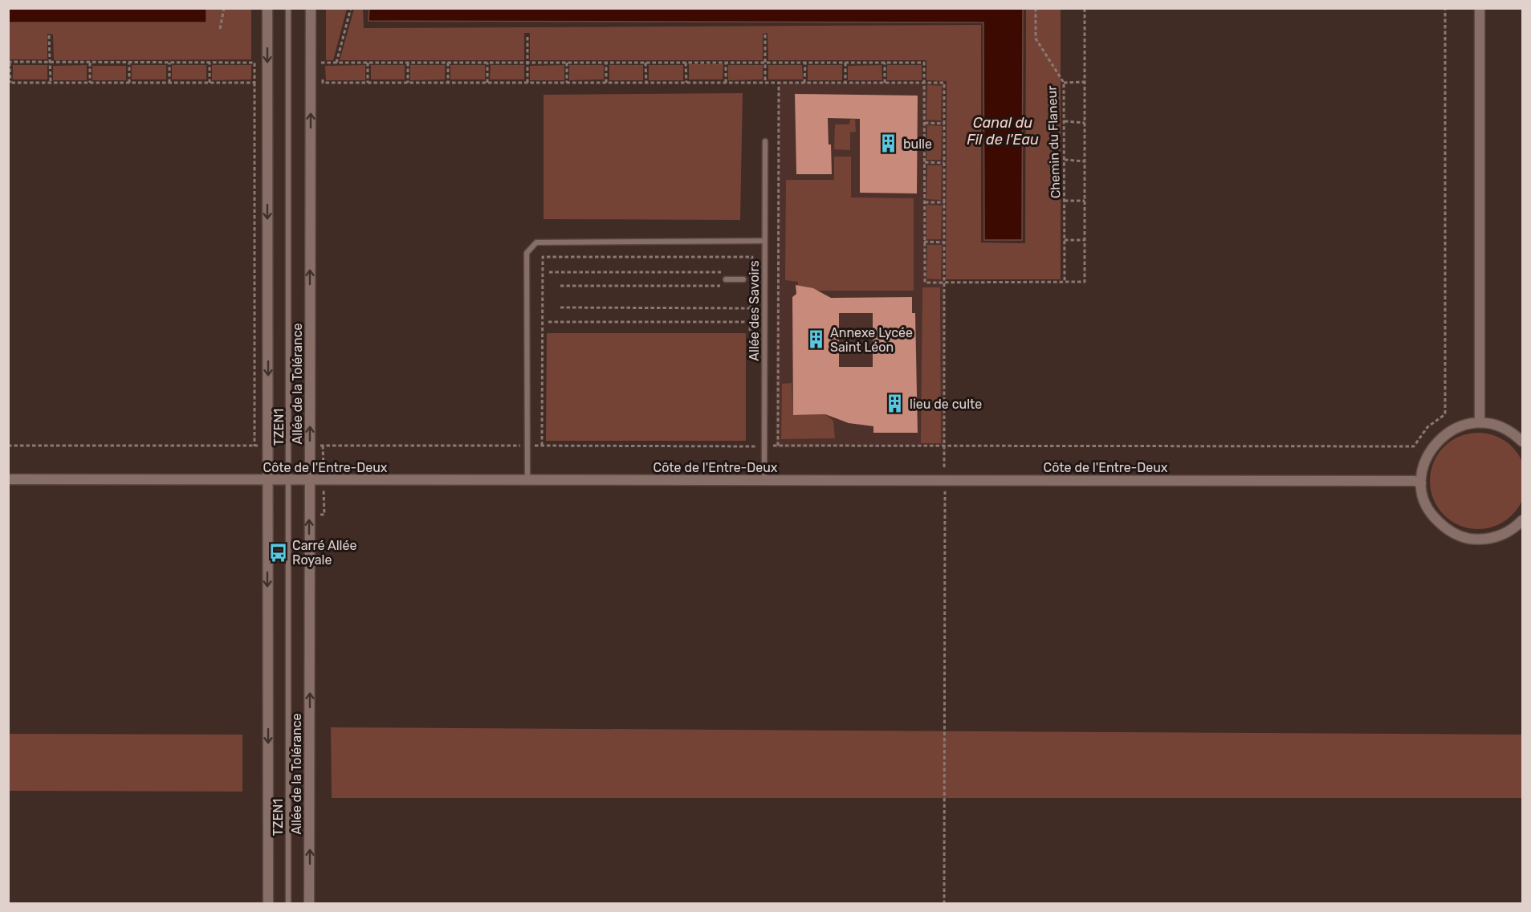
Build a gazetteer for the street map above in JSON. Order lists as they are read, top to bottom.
{
  "streets": {
    "street": ["Allée de la Tolérance", "Côte de l'Entre-Deux"],
    "lane": ["Allée des Savoirs", "TZEN1"],
    "path": ["Chemin du Flaneur"]
  },
  "crossings": [
    ["Allée des Savoirs", "Côte de l'Entre-Deux"],
    ["Allée de la Tolérance", "Côte de l'Entre-Deux"],
    ["TZEN1", "Côte de l'Entre-Deux"]
  ],
  "water": ["Canal du Fil de l'Eau"],
  "places": {
    "building": ["bulle", "Annexe Lycée Saint Léon", "lieu de culte"],
    "bus stop": ["Carré Allée Royale"]
  }
}
